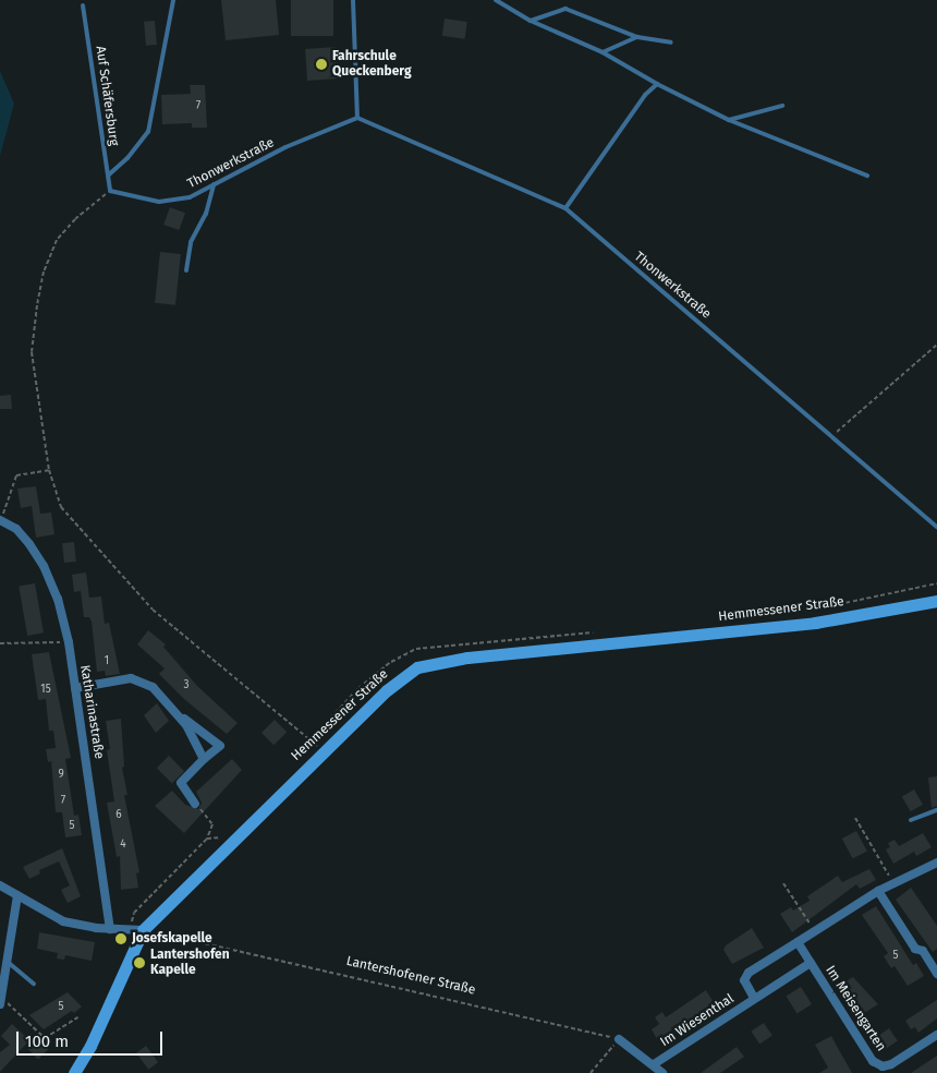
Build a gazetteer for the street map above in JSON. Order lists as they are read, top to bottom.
{
  "streets": {
    "main road": ["Hemmessener Straße"],
    "street": ["Katharinastraße", "Im Meisengarten", "Im Wiesenthal"],
    "lane": ["Auf Schäfersburg", "Thonwerkstraße"],
    "path": ["Lantershofener Straße"]
  },
  "crossings": [
    ["Auf Schäfersburg", "Thonwerkstraße"],
    ["Hemmessener Straße", "Lantershofener Straße"],
    ["Im Meisengarten", "Im Wiesenthal"]
  ],
  "places": ["Fahrschule Queckenberg", "Josefskapelle", "Lantershofen Kapelle"],
  "house_numbers": [
    "7",
    "1",
    "3",
    "15",
    "9",
    "7",
    "6",
    "5",
    "4",
    "5",
    "5"
  ],
  "scale_bar": "100 m"
}
